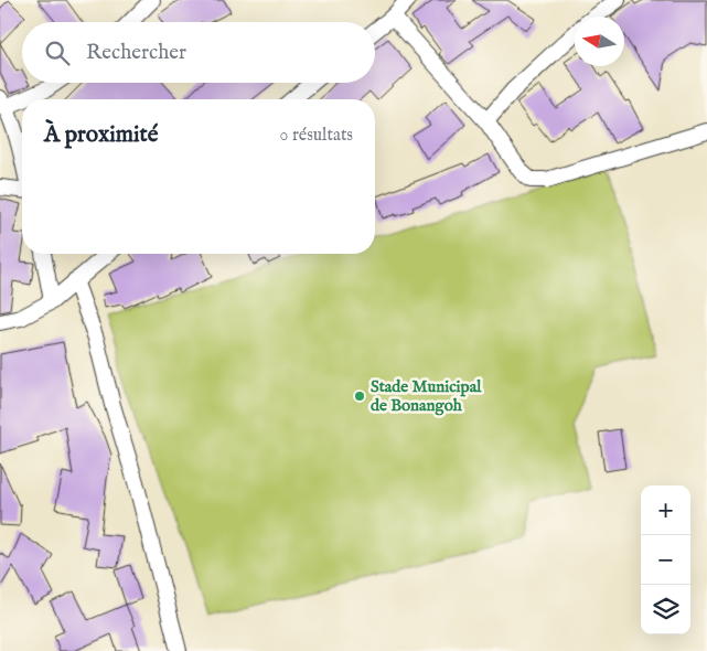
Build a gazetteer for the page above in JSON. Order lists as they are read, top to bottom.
{
  "places": ["Stade Municipal de Bonangoh"],
  "north": "left",
  "page": {
    "search": "Rechercher",
    "heading": ["À proximité", "0 résultats"],
    "map_buttons": ["+", "−"]
  }
}
